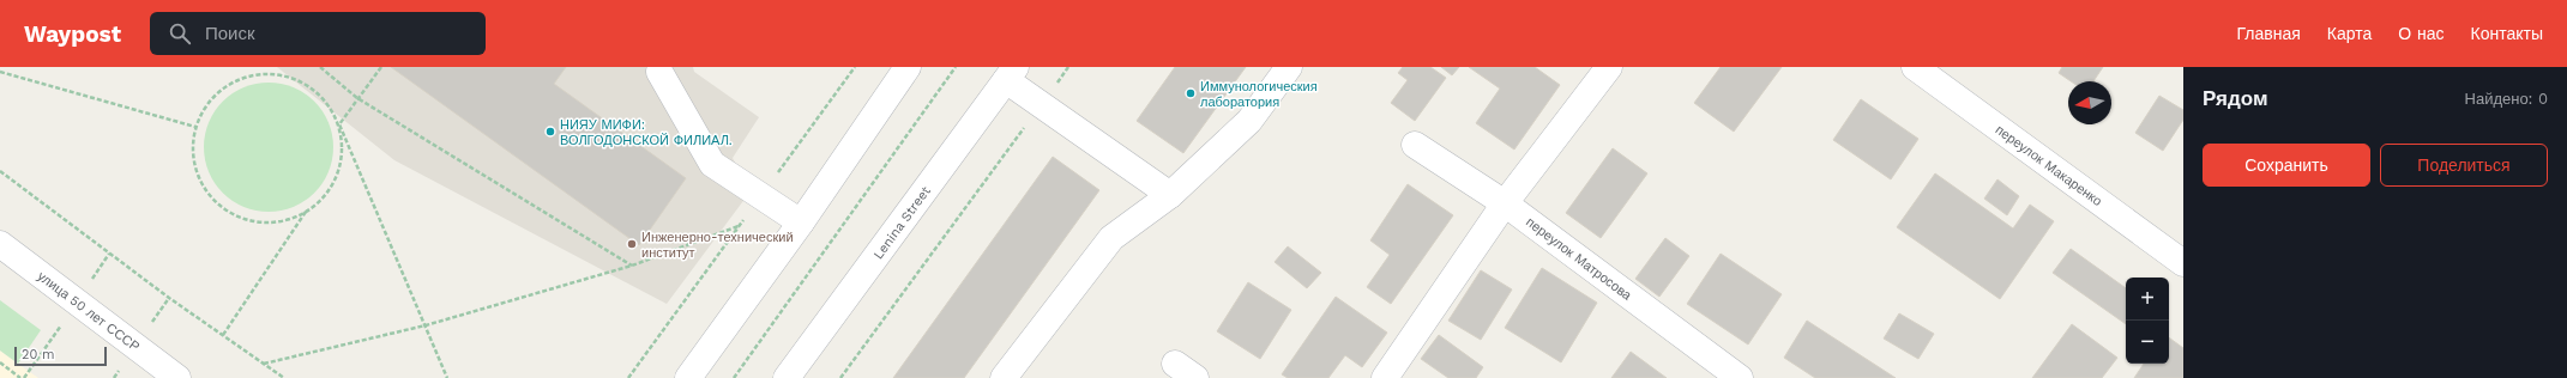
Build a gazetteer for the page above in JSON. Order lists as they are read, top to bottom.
{
  "streets": {
    "street": [
      "переулок Макаренко",
      "Lenina Street",
      "переулок Матросова",
      "улица 50 лет СССР"
    ]
  },
  "places": ["Иммунологическия лаборатория", "НИЯУ МИФИ: ВОЛГОДОНСКОЙ ФИЛИАЛ.", "Инженерно-технический институт"],
  "scale_bar": "20 m",
  "north": "left",
  "page": {
    "header": "Waypost",
    "search": "Поиск",
    "nav": [
      "Главная",
      "Карта",
      "О нас",
      "Контакты"
    ],
    "heading": ["Рядом", "Найдено: 0"],
    "buttons": ["Сохранить", "Поделиться"],
    "map_buttons": ["+", "−"],
    "scale": "20 m"
  }
}
